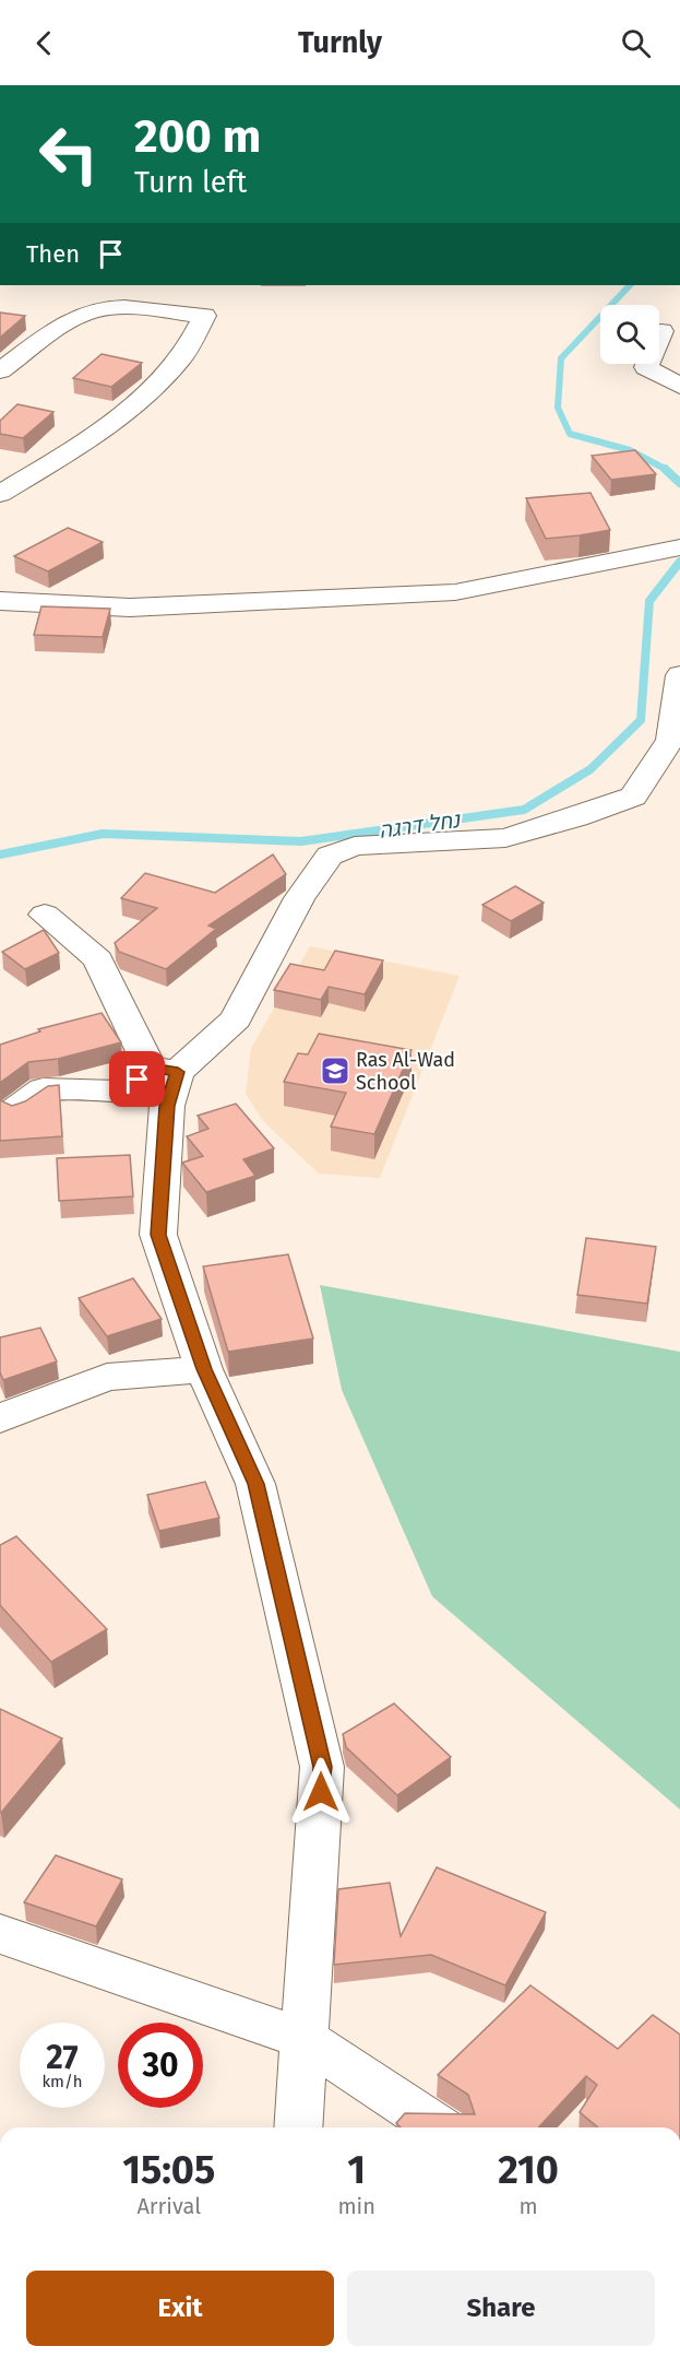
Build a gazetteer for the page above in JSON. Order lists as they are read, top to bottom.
{
  "water": ["נחל דרגה"],
  "places": {
    "school or university": ["Ras Al-Wad School"]
  },
  "page": {
    "header": "Turnly",
    "turn": ["200 m", "Turn left"],
    "then": "Then",
    "speed": "27 km/h",
    "limit": "30",
    "eta": [
      "15:05",
      "Arrival",
      "1",
      "min",
      "210",
      "m"
    ],
    "buttons": ["Exit", "Share"]
  }
}
